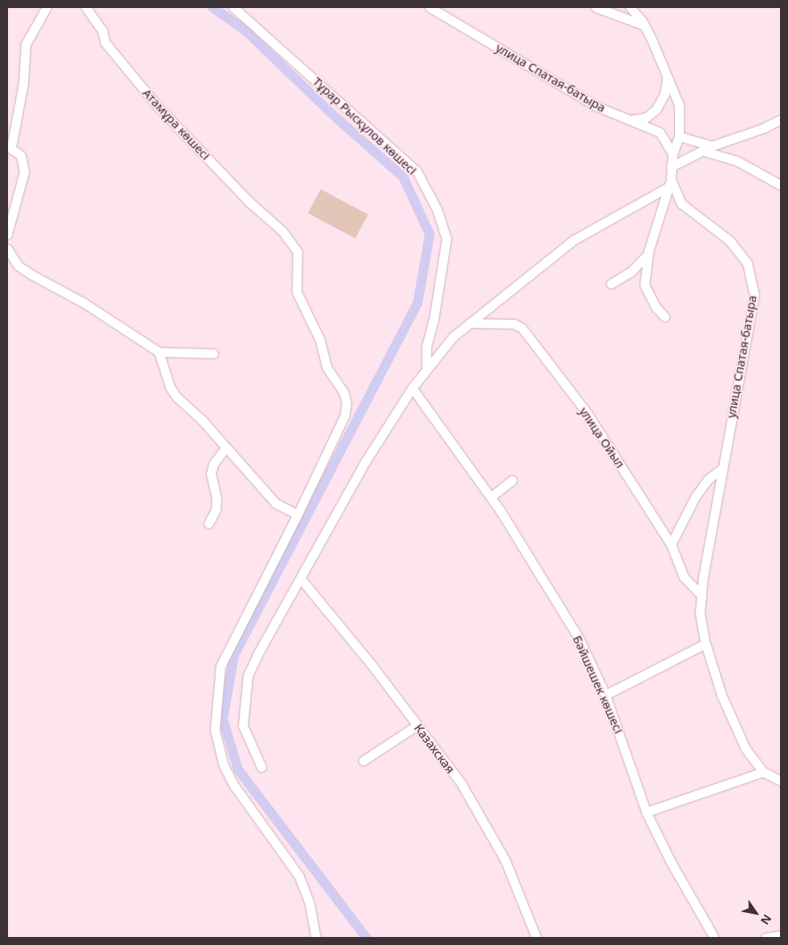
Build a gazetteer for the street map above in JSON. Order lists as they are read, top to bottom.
{
  "streets": {
    "street": [
      "улица Спатая-батыра",
      "Атамұра көшесі",
      "Тұрар Рысқұлов көшесі",
      "улица Ойыл",
      "Бәйшешек көшесі",
      "Казахская"
    ]
  },
  "crossings": [
    ["улица Спатая-батыра", "улица Ойыл"]
  ],
  "north": "bottom right"
}
